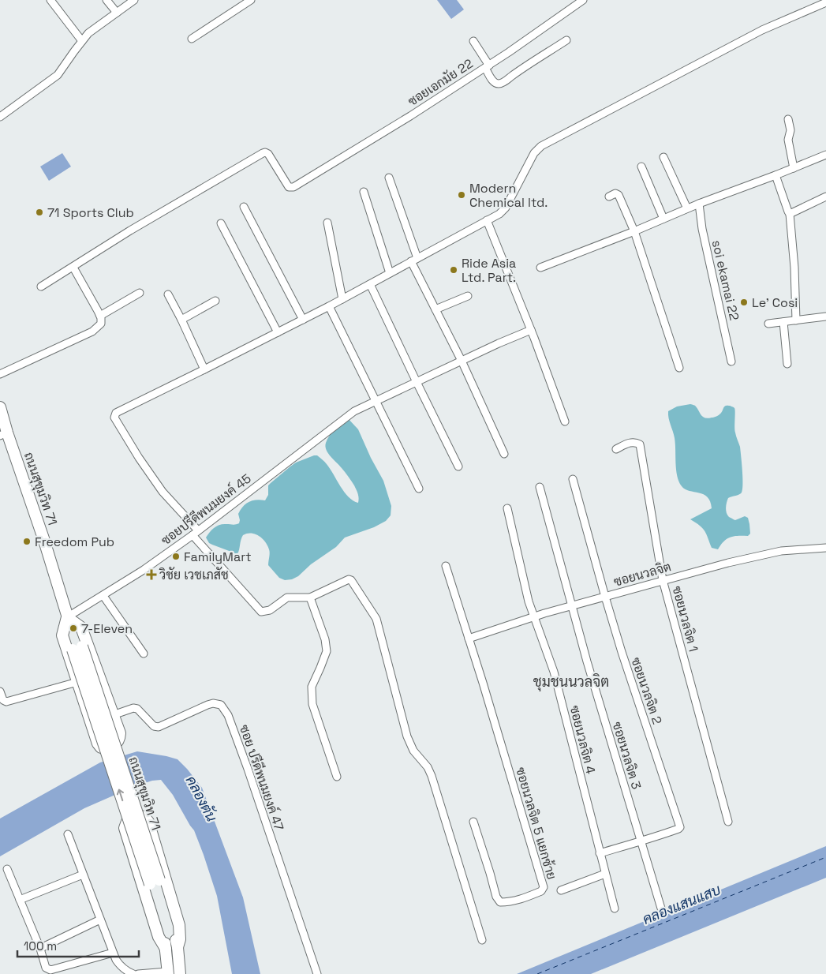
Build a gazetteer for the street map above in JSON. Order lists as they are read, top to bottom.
{
  "streets": {
    "main road": ["ถนนสุขุมวิท 71"],
    "street": [
      "ซอยเอกมัย 22",
      "soi ekamai 22",
      "ซอยปรีดีพนมยงค์ 45",
      "ซอยนวลจิต",
      "ซอยนวลจิต 1",
      "ซอยนวลจิต 2",
      "ซอยนวลจิต 4",
      "ซอยนวลจิต 3",
      "ซอย ปรีดีพนมยงค์ 47",
      "ซอยนวลจิต 5 แยกซ้าย"
    ]
  },
  "crossings": [
    ["ถนนสุขุมวิท 71", "ซอยปรีดีพนมยงค์ 45"],
    ["ซอยนวลจิต", "ซอยนวลจิต 1"],
    ["ซอยนวลจิต", "ซอยนวลจิต 2"],
    ["ซอยนวลจิต", "ซอยนวลจิต 4"],
    ["ซอยนวลจิต", "ซอยนวลจิต 3"],
    ["ซอยนวลจิต", "ซอยนวลจิต 5 แยกซ้าย"],
    ["ซอยนวลจิต 2", "ซอยนวลจิต 4"],
    ["ซอยนวลจิต 2", "ซอยนวลจิต 3"]
  ],
  "districts": ["ชุมชนนวลจิต"],
  "water": ["คลองตัน", "คลองแสนแสบ"],
  "places": {
    "other": [
      "Modern Chemical ltd.",
      "71 Sports Club",
      "Ride Asia Ltd. Part.",
      "Le' Cosi",
      "Freedom Pub",
      "FamilyMart",
      "7-Eleven"
    ],
    "health": ["วิชัย เวชเภสัช"]
  },
  "scale_bar": "100 m"
}
